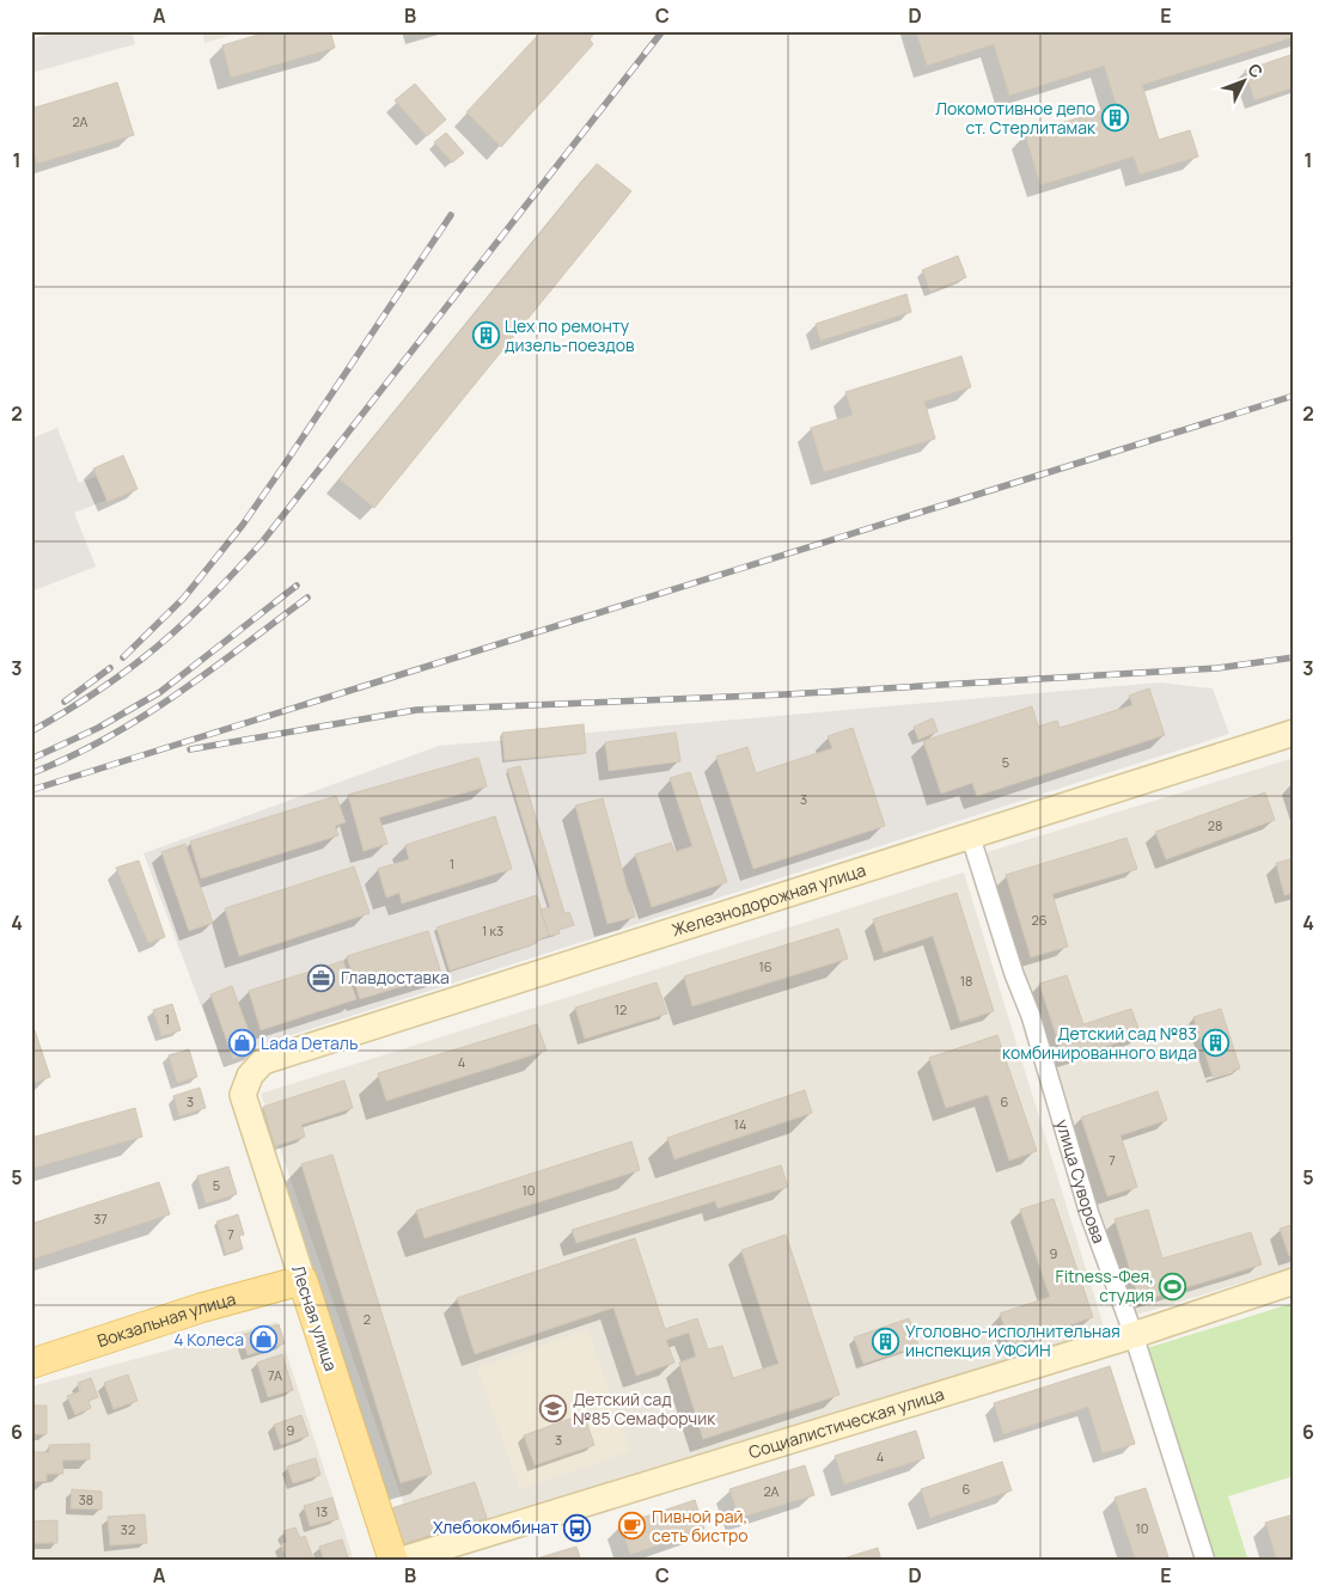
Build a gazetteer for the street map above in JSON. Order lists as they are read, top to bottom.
{
  "streets": {
    "main road": [
      "Железнодорожная улица",
      "Лесная улица",
      "Вокзальная улица",
      "Социалистическая улица"
    ],
    "street": ["улица Суворова"]
  },
  "crossings": [
    ["Железнодорожная улица", "улица Суворова"],
    ["Железнодорожная улица", "Лесная улица"],
    ["улица Суворова", "Социалистическая улица"],
    ["Лесная улица", "Вокзальная улица"]
  ],
  "places": {
    "building": [
      "Локомотивное депо ст. Стерлитамак",
      "Цех по ремонту дизель-поездов",
      "Детский сад №83 комбинированного вида",
      "Уголовно-исполнительная инспекция УФСИН"
    ],
    "office": ["Главдоставка"],
    "shop": ["Lada Dеталь", "4 Колеса"],
    "sports": ["Fitness-Фея, студия"],
    "school or university": ["Детский сад №85 Семафорчик"],
    "cafe": ["Пивной рай, сеть бистро"],
    "bus stop": ["Хлебокомбинат"]
  },
  "house_numbers": [
    "2А",
    "5",
    "3",
    "28",
    "1",
    "26",
    "1 к3",
    "16",
    "18",
    "12",
    "1",
    "4",
    "3",
    "6",
    "14",
    "7",
    "5",
    "10",
    "37",
    "7",
    "9",
    "2",
    "7А",
    "9",
    "3",
    "4",
    "6",
    "2А",
    "38",
    "13",
    "10",
    "32"
  ],
  "north": "top right",
  "grid": {
    "columns": [
      "A",
      "B",
      "C",
      "D",
      "E"
    ],
    "rows": [
      "1",
      "2",
      "3",
      "4",
      "5",
      "6"
    ]
  }
}
